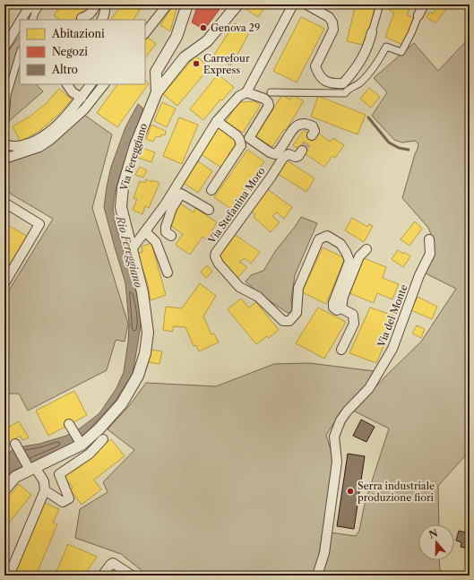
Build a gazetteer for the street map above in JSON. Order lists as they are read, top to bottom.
{
  "streets": {
    "street": ["Via Fereggiano", "Via Stefanina Moro", "Via del Monte"]
  },
  "crossings": [
    ["Via Fereggiano", "Via Stefanina Moro"]
  ],
  "water": ["Rio Fereggiano"],
  "places": ["Genova 29", "Carrefour Express", "Serra industriale produzione fiori"],
  "legend": ["Abitazioni", "Negozi", "Altro"],
  "north": "top"
}
